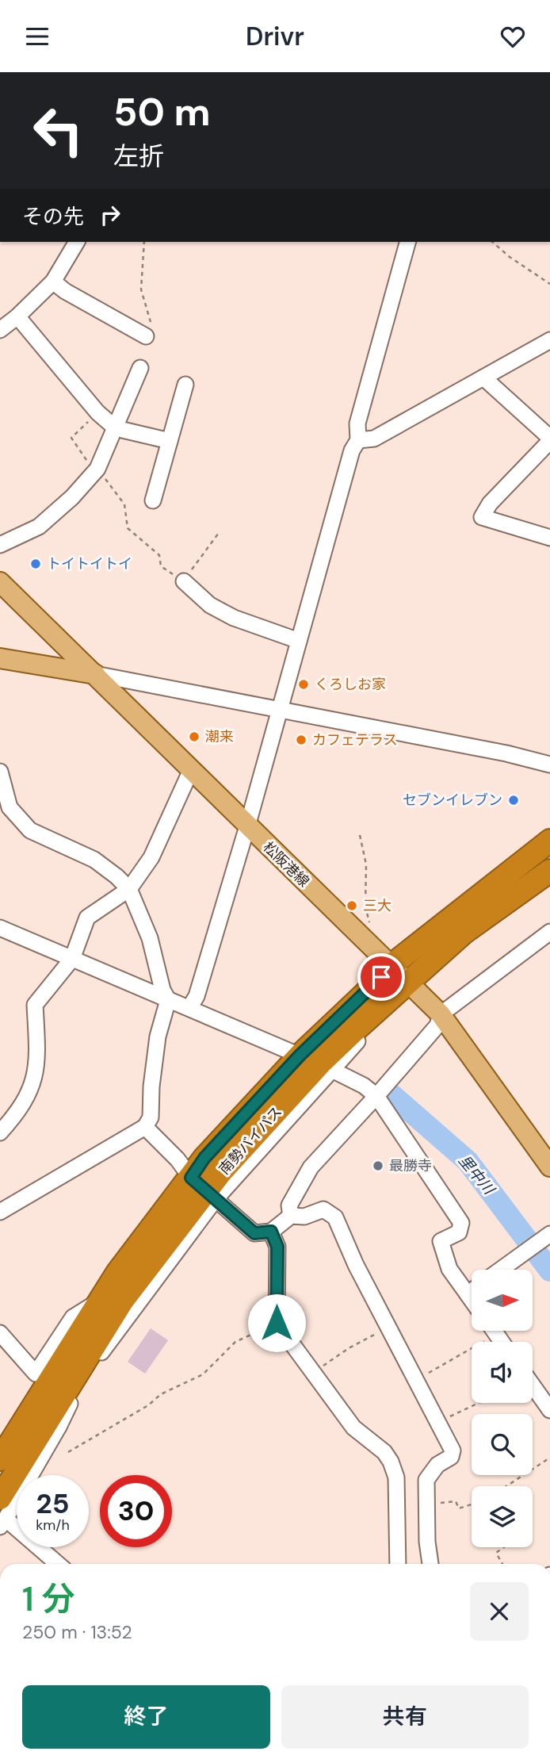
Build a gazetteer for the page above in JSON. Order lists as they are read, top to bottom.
{
  "streets": {
    "highway": ["南勢バイパス"],
    "main road": ["松阪港線"]
  },
  "crossings": [
    ["松阪港線", "南勢バイパス"]
  ],
  "water": ["里中川"],
  "places": [
    "トイトイトイ",
    "くろしお家",
    "潮来",
    "カフェテラス",
    "セブンイレブン",
    "三大",
    "最勝寺"
  ],
  "north": "right",
  "page": {
    "header": "Drivr",
    "turn": ["50 m", "左折"],
    "then": "その先",
    "speed": "25 km/h",
    "limit": "30",
    "heading": ["1 分", "250 m · 13:52"],
    "buttons": ["終了", "共有"]
  }
}
